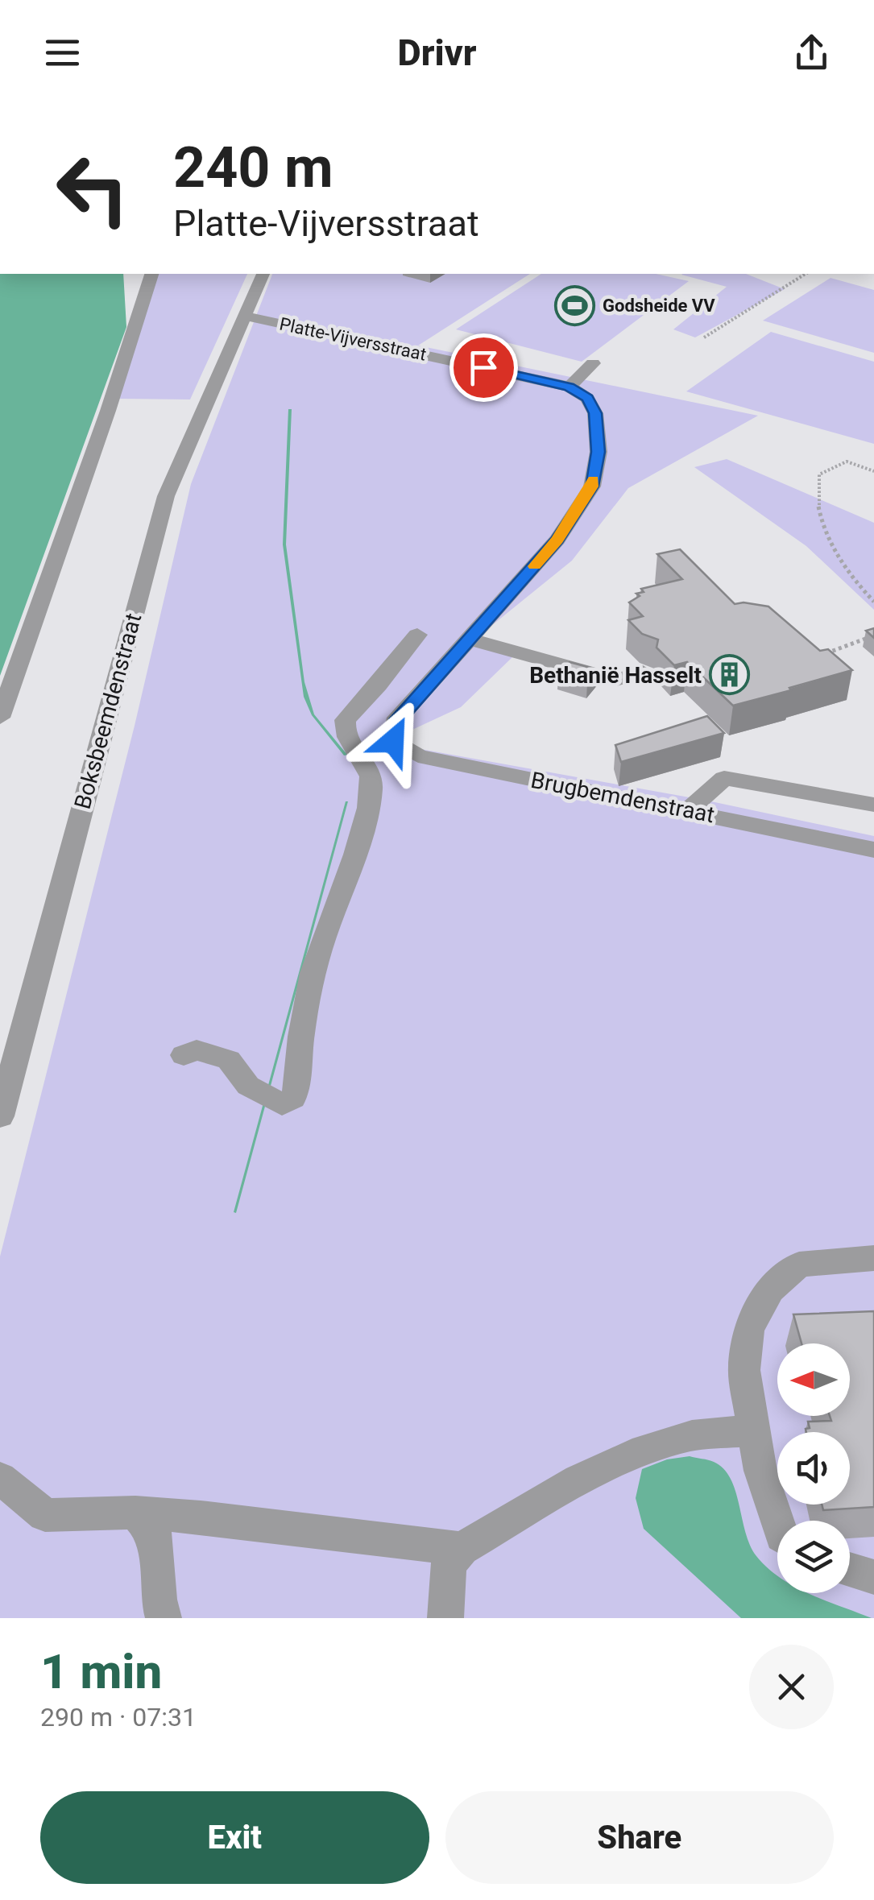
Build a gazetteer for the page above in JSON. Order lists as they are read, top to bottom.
{
  "streets": {
    "street": ["Platte-Vijversstraat", "Boksbeemdenstraat", "Brugbemdenstraat"]
  },
  "crossings": [
    ["Platte-Vijversstraat", "Boksbeemdenstraat"]
  ],
  "places": {
    "sports": ["Godsheide VV"],
    "building": ["Bethanië Hasselt"]
  },
  "north": "left",
  "page": {
    "header": "Drivr",
    "turn": ["240 m", "Platte-Vijversstraat"],
    "heading": ["1 min", "290 m · 07:31"],
    "buttons": ["Exit", "Share"]
  }
}
